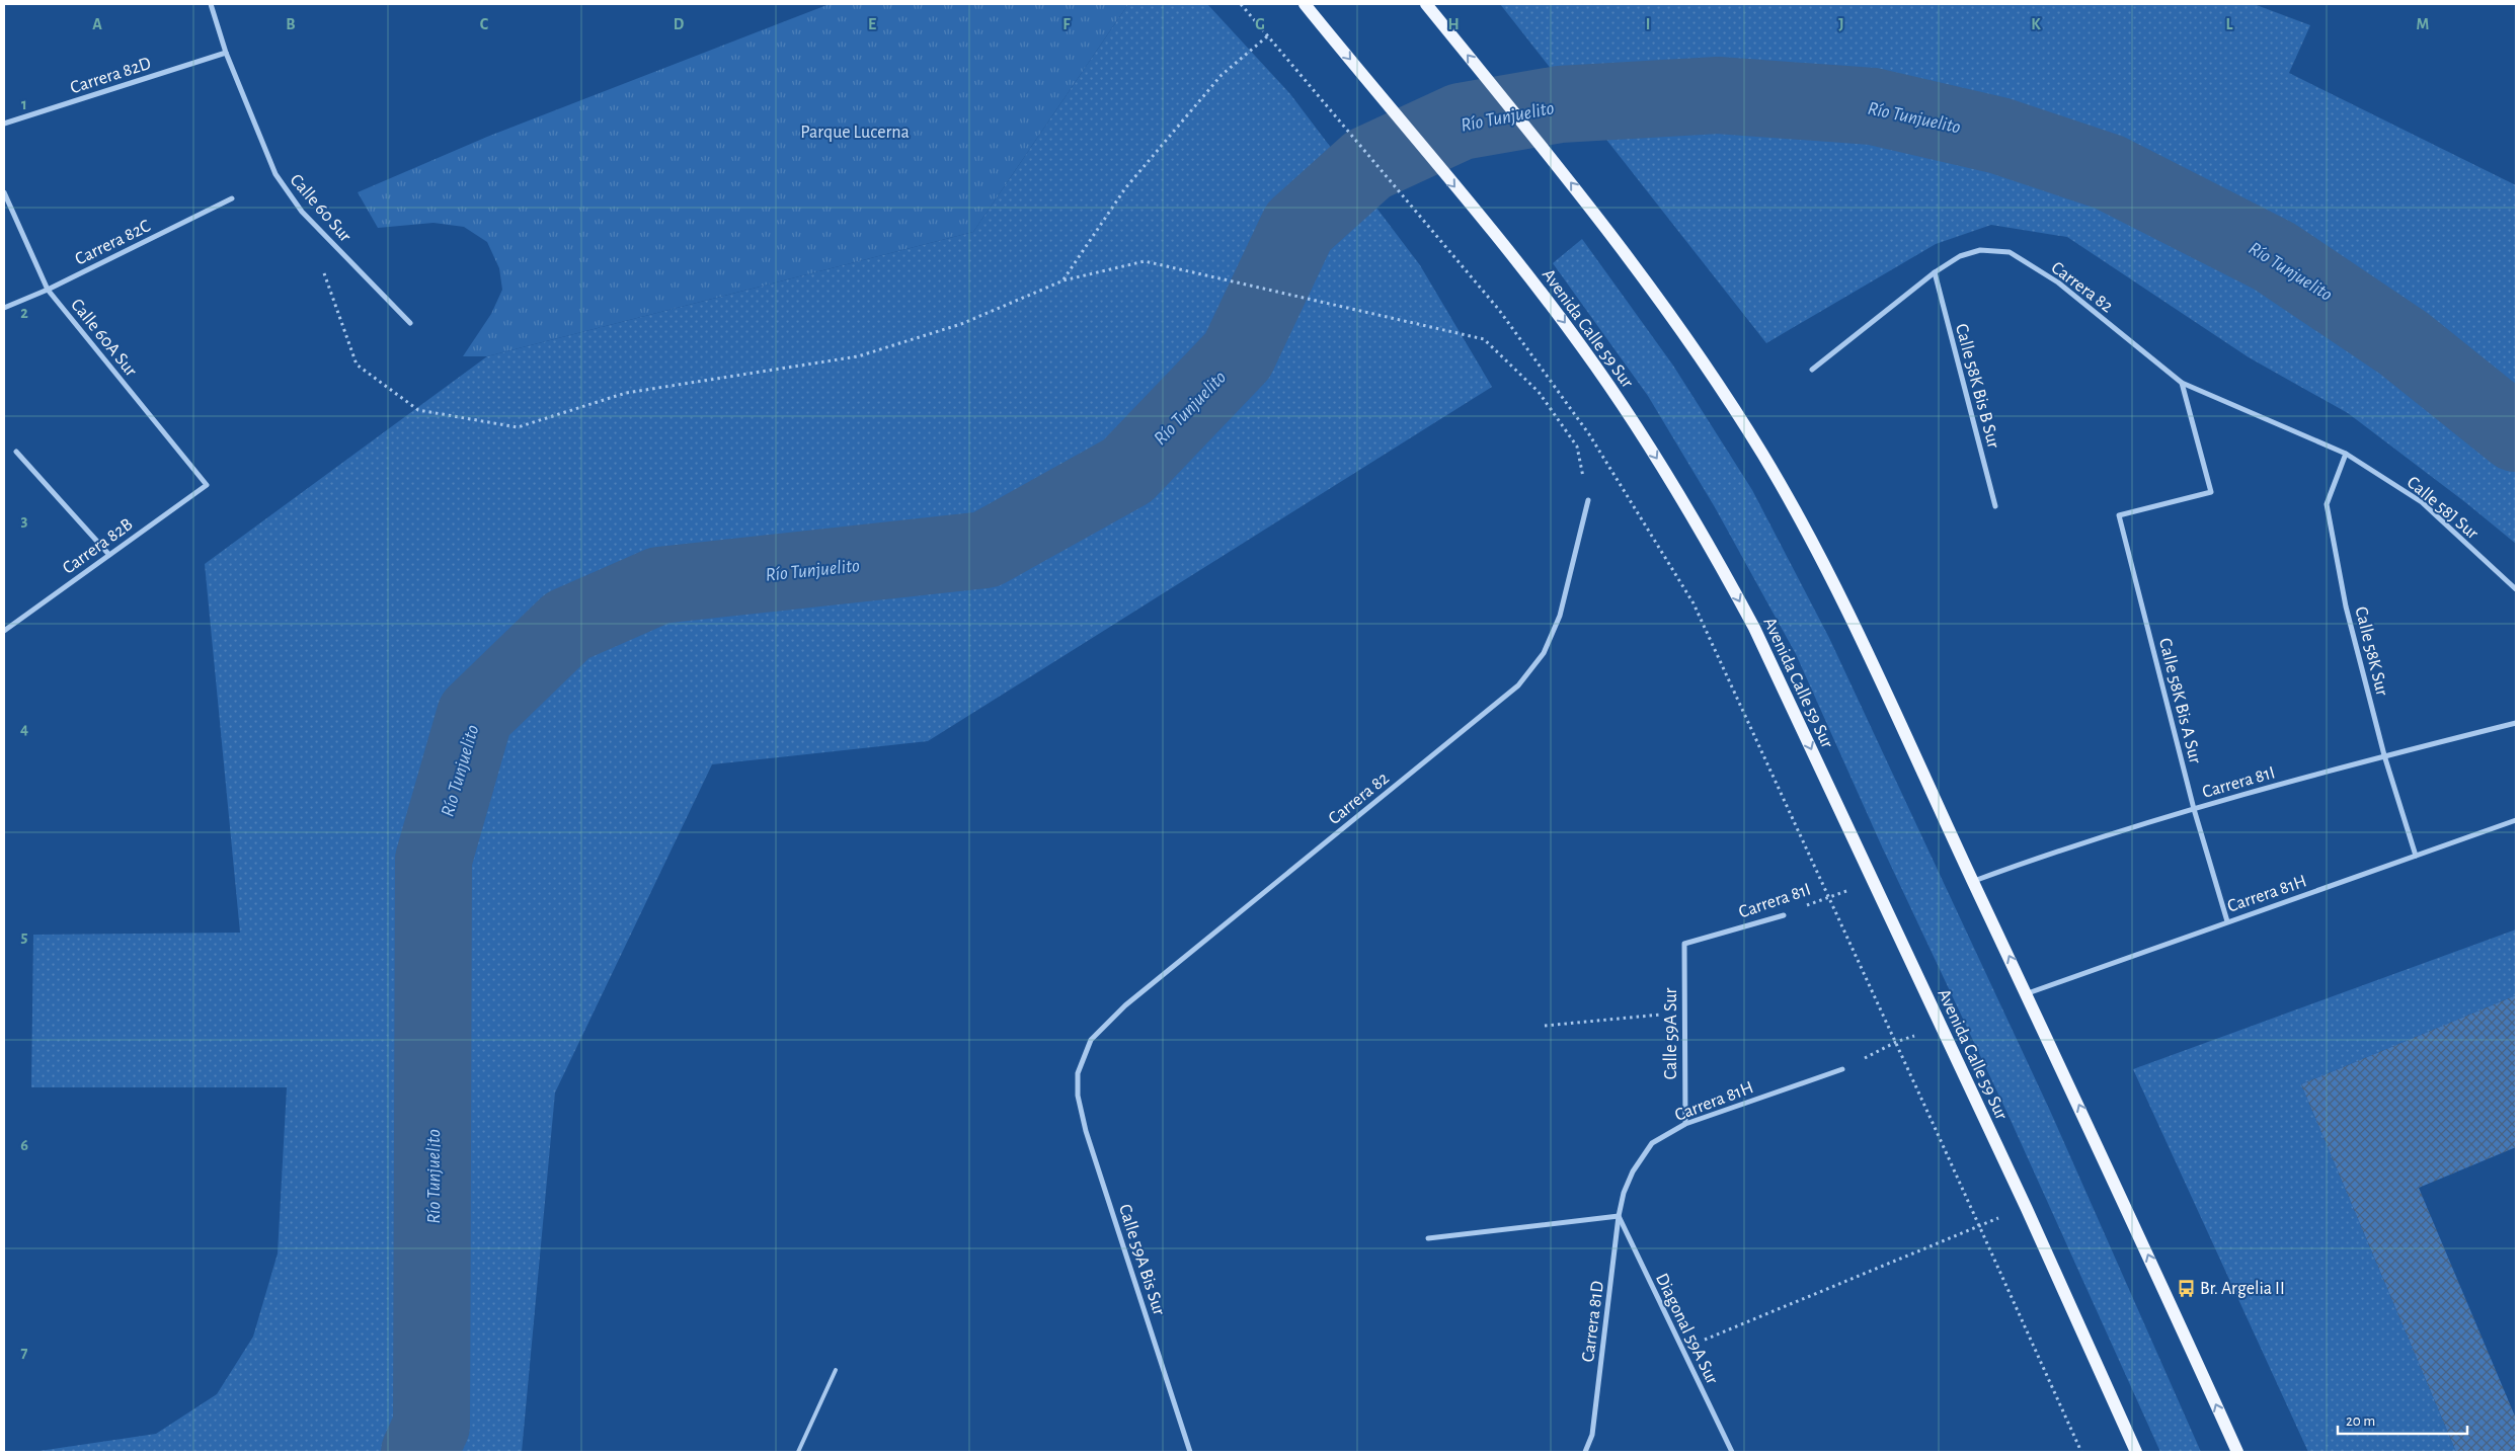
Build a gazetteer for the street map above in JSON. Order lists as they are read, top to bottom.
{
  "streets": {
    "main road": ["Avenida Calle 59 Sur"],
    "street": [
      "Carrera 82D",
      "Calle 60 Sur",
      "Carrera 82C",
      "Carrera 82",
      "Calle 60A Sur",
      "Calle 58K Bis B Sur",
      "Calle 58J Sur",
      "Carrera 82B",
      "Calle 58K Sur",
      "Calle 58K Bis A Sur",
      "Carrera 81I",
      "Carrera 81H",
      "Calle 59A Sur",
      "Calle 59A Bis Sur",
      "Carrera 81D",
      "Diagonal 59A Sur"
    ]
  },
  "crossings": [
    ["Carrera 82D", "Calle 60 Sur"],
    ["Carrera 82C", "Calle 60A Sur"],
    ["Carrera 82", "Calle 58K Bis B Sur"],
    ["Carrera 82", "Calle 58J Sur"],
    ["Carrera 82", "Calle 58K Sur"],
    ["Carrera 82", "Calle 58K Bis A Sur"],
    ["Carrera 82", "Calle 59A Bis Sur"],
    ["Avenida Calle 59 Sur", "Carrera 81I"],
    ["Calle 60A Sur", "Carrera 82B"],
    ["Calle 58J Sur", "Calle 58K Sur"],
    ["Calle 58K Sur", "Carrera 81I"],
    ["Calle 58K Sur", "Carrera 81H"],
    ["Calle 58K Bis A Sur", "Carrera 81I"],
    ["Calle 58K Bis A Sur", "Carrera 81H"],
    ["Carrera 81I", "Calle 59A Sur"],
    ["Carrera 81H", "Calle 59A Sur"],
    ["Carrera 81H", "Carrera 81D"],
    ["Carrera 81D", "Diagonal 59A Sur"]
  ],
  "water": ["Río Tunjuelito"],
  "parks": ["Parque Lucerna"],
  "places": {
    "bus stop": ["Br. Argelia II"]
  },
  "scale_bar": "20 m",
  "grid": {
    "columns": [
      "A",
      "B",
      "C",
      "D",
      "E",
      "F",
      "G",
      "H",
      "I",
      "J",
      "K",
      "L",
      "M"
    ],
    "rows": [
      "1",
      "2",
      "3",
      "4",
      "5",
      "6",
      "7"
    ]
  }
}
